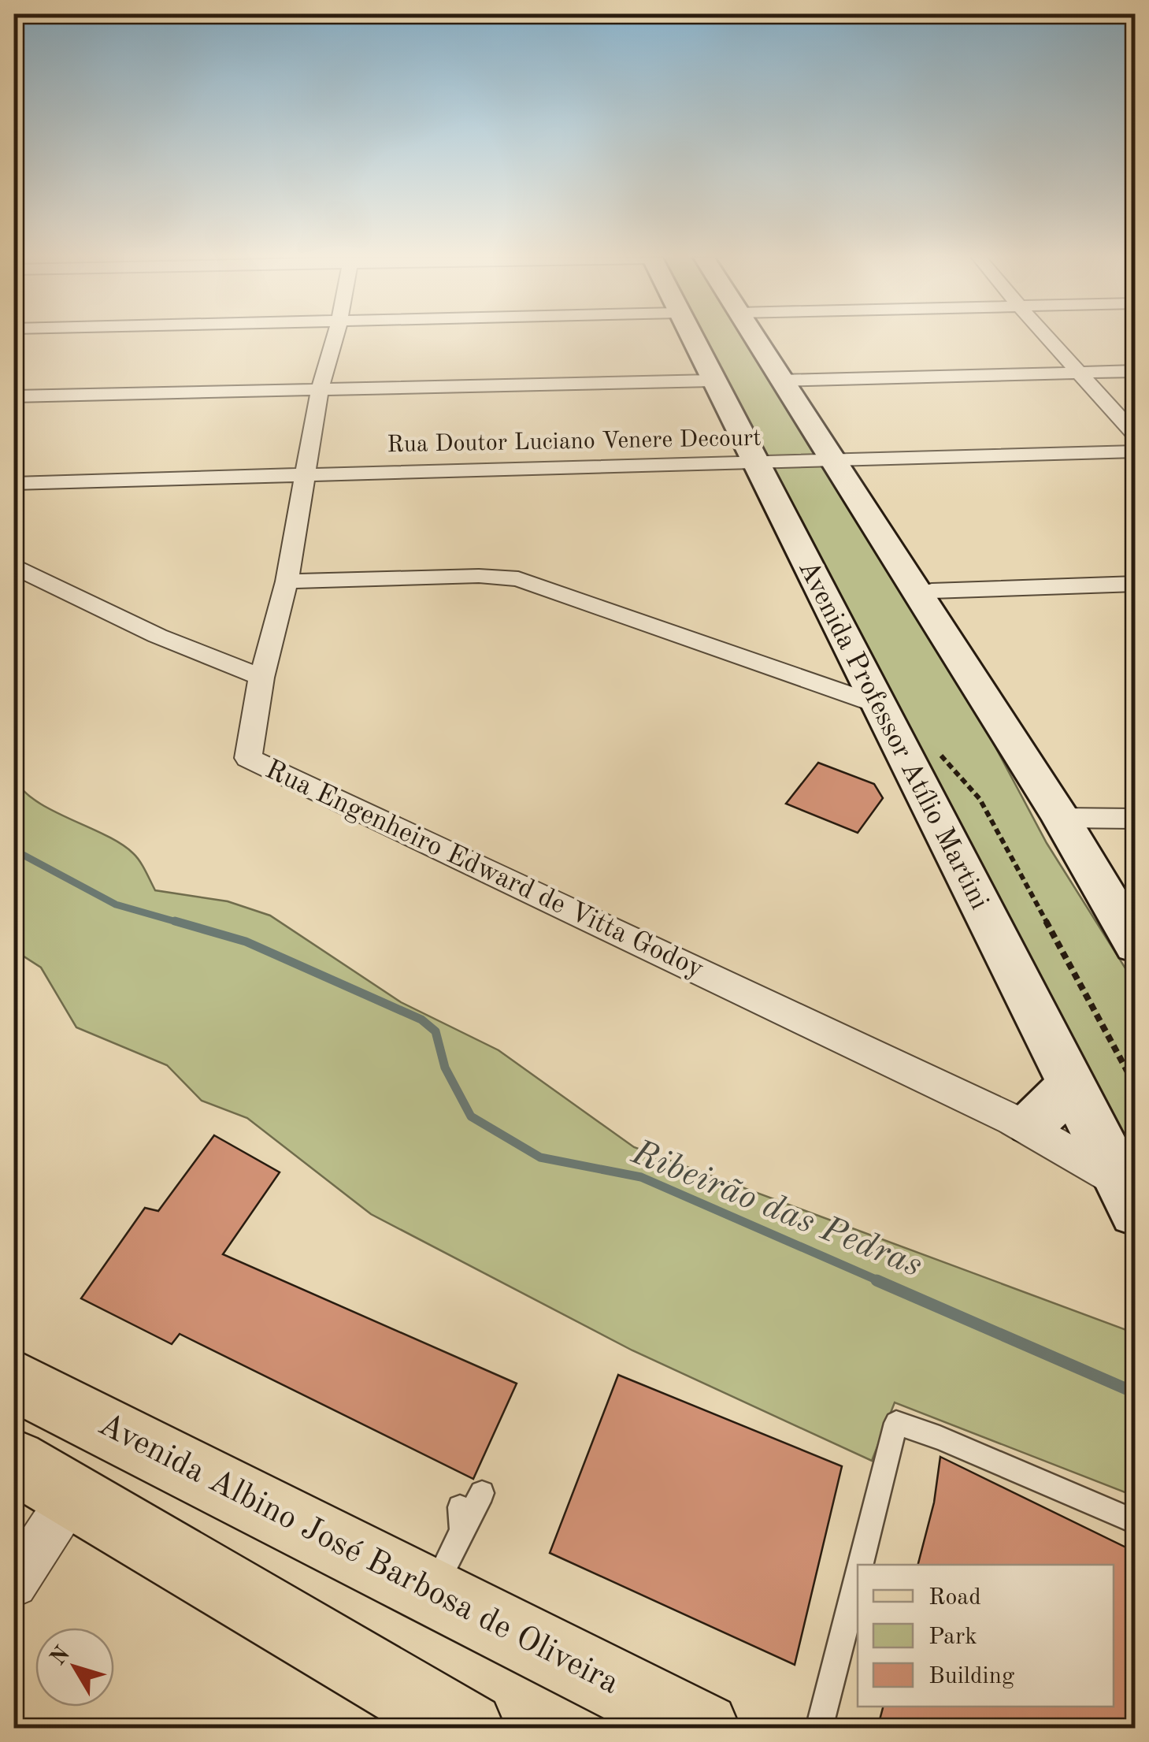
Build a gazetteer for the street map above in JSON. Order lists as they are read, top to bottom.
{
  "streets": {
    "main road": ["Avenida Professor Atílio Martini", "Avenida Albino José Barbosa de Oliveira"],
    "street": ["Rua Doutor Luciano Venere Decourt", "Rua Engenheiro Edward de Vitta Godoy"]
  },
  "crossings": [
    ["Rua Doutor Luciano Venere Decourt", "Avenida Professor Atílio Martini"],
    ["Rua Doutor Luciano Venere Decourt", "Rua Engenheiro Edward de Vitta Godoy"],
    ["Avenida Professor Atílio Martini", "Rua Engenheiro Edward de Vitta Godoy"]
  ],
  "water": ["Ribeirão das Pedras"],
  "legend": ["Road", "Park", "Building"],
  "north": "top left"
}
